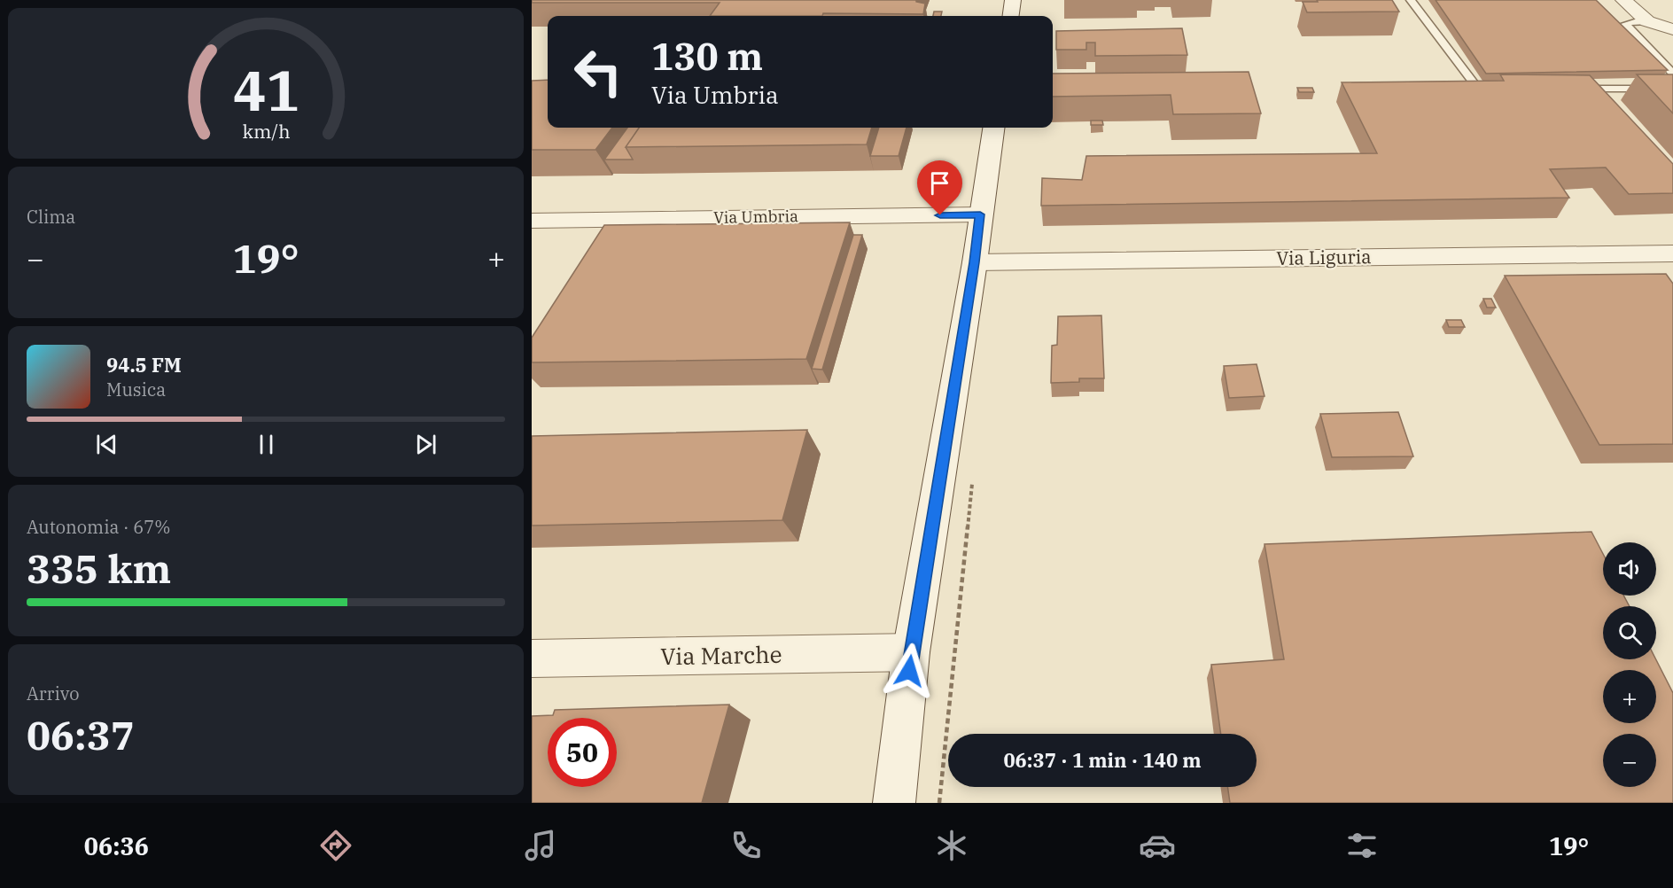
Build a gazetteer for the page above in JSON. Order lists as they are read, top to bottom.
{
  "streets": {
    "street": ["Via Umbria", "Via Liguria", "Via Marche"]
  },
  "page": {
    "turn": ["130 m", "Via Umbria"],
    "tile": [
      "Clima",
      ["Autonomia · 67%", "335 km"],
      ["Arrivo", "06:37"]
    ],
    "heat": ["−", "19°", "+"],
    "song": ["94.5 FM", "Musica"],
    "map_buttons": ["+", "−"],
    "limit": "50",
    "trip": "06:37 · 1 min · 140 m",
    "tabs": ["06:36", "19°"],
    "gauge": ["41", "km/h"]
  }
}
